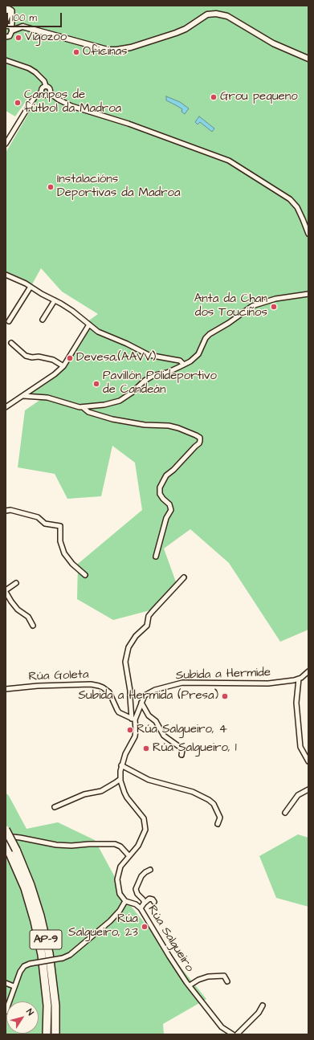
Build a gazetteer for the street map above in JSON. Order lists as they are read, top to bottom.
{
  "streets": {
    "highway": ["AP-9"],
    "street": ["Subida a Hermide", "Rúa Goleta", "Rúa Salgueiro"]
  },
  "crossings": [
    ["Subida a Hermide", "Rúa Goleta"]
  ],
  "places": [
    "Vigozoo",
    "Oficinas",
    "Grou pequeno",
    "Campos de fútbol da Madroa",
    "Instalacións Deportivas da Madroa",
    "Anta da Chan dos Touciños",
    "Devesa,(AAVV)",
    "Pavillón Polideportivo de Candeán",
    "Subida a Hermida (Presa)",
    "Rúa Salgueiro, 4",
    "Rúa Salgueiro, 1",
    "Rúa Salgueiro, 23"
  ],
  "scale_bar": "100 m",
  "north": "top right"
}
